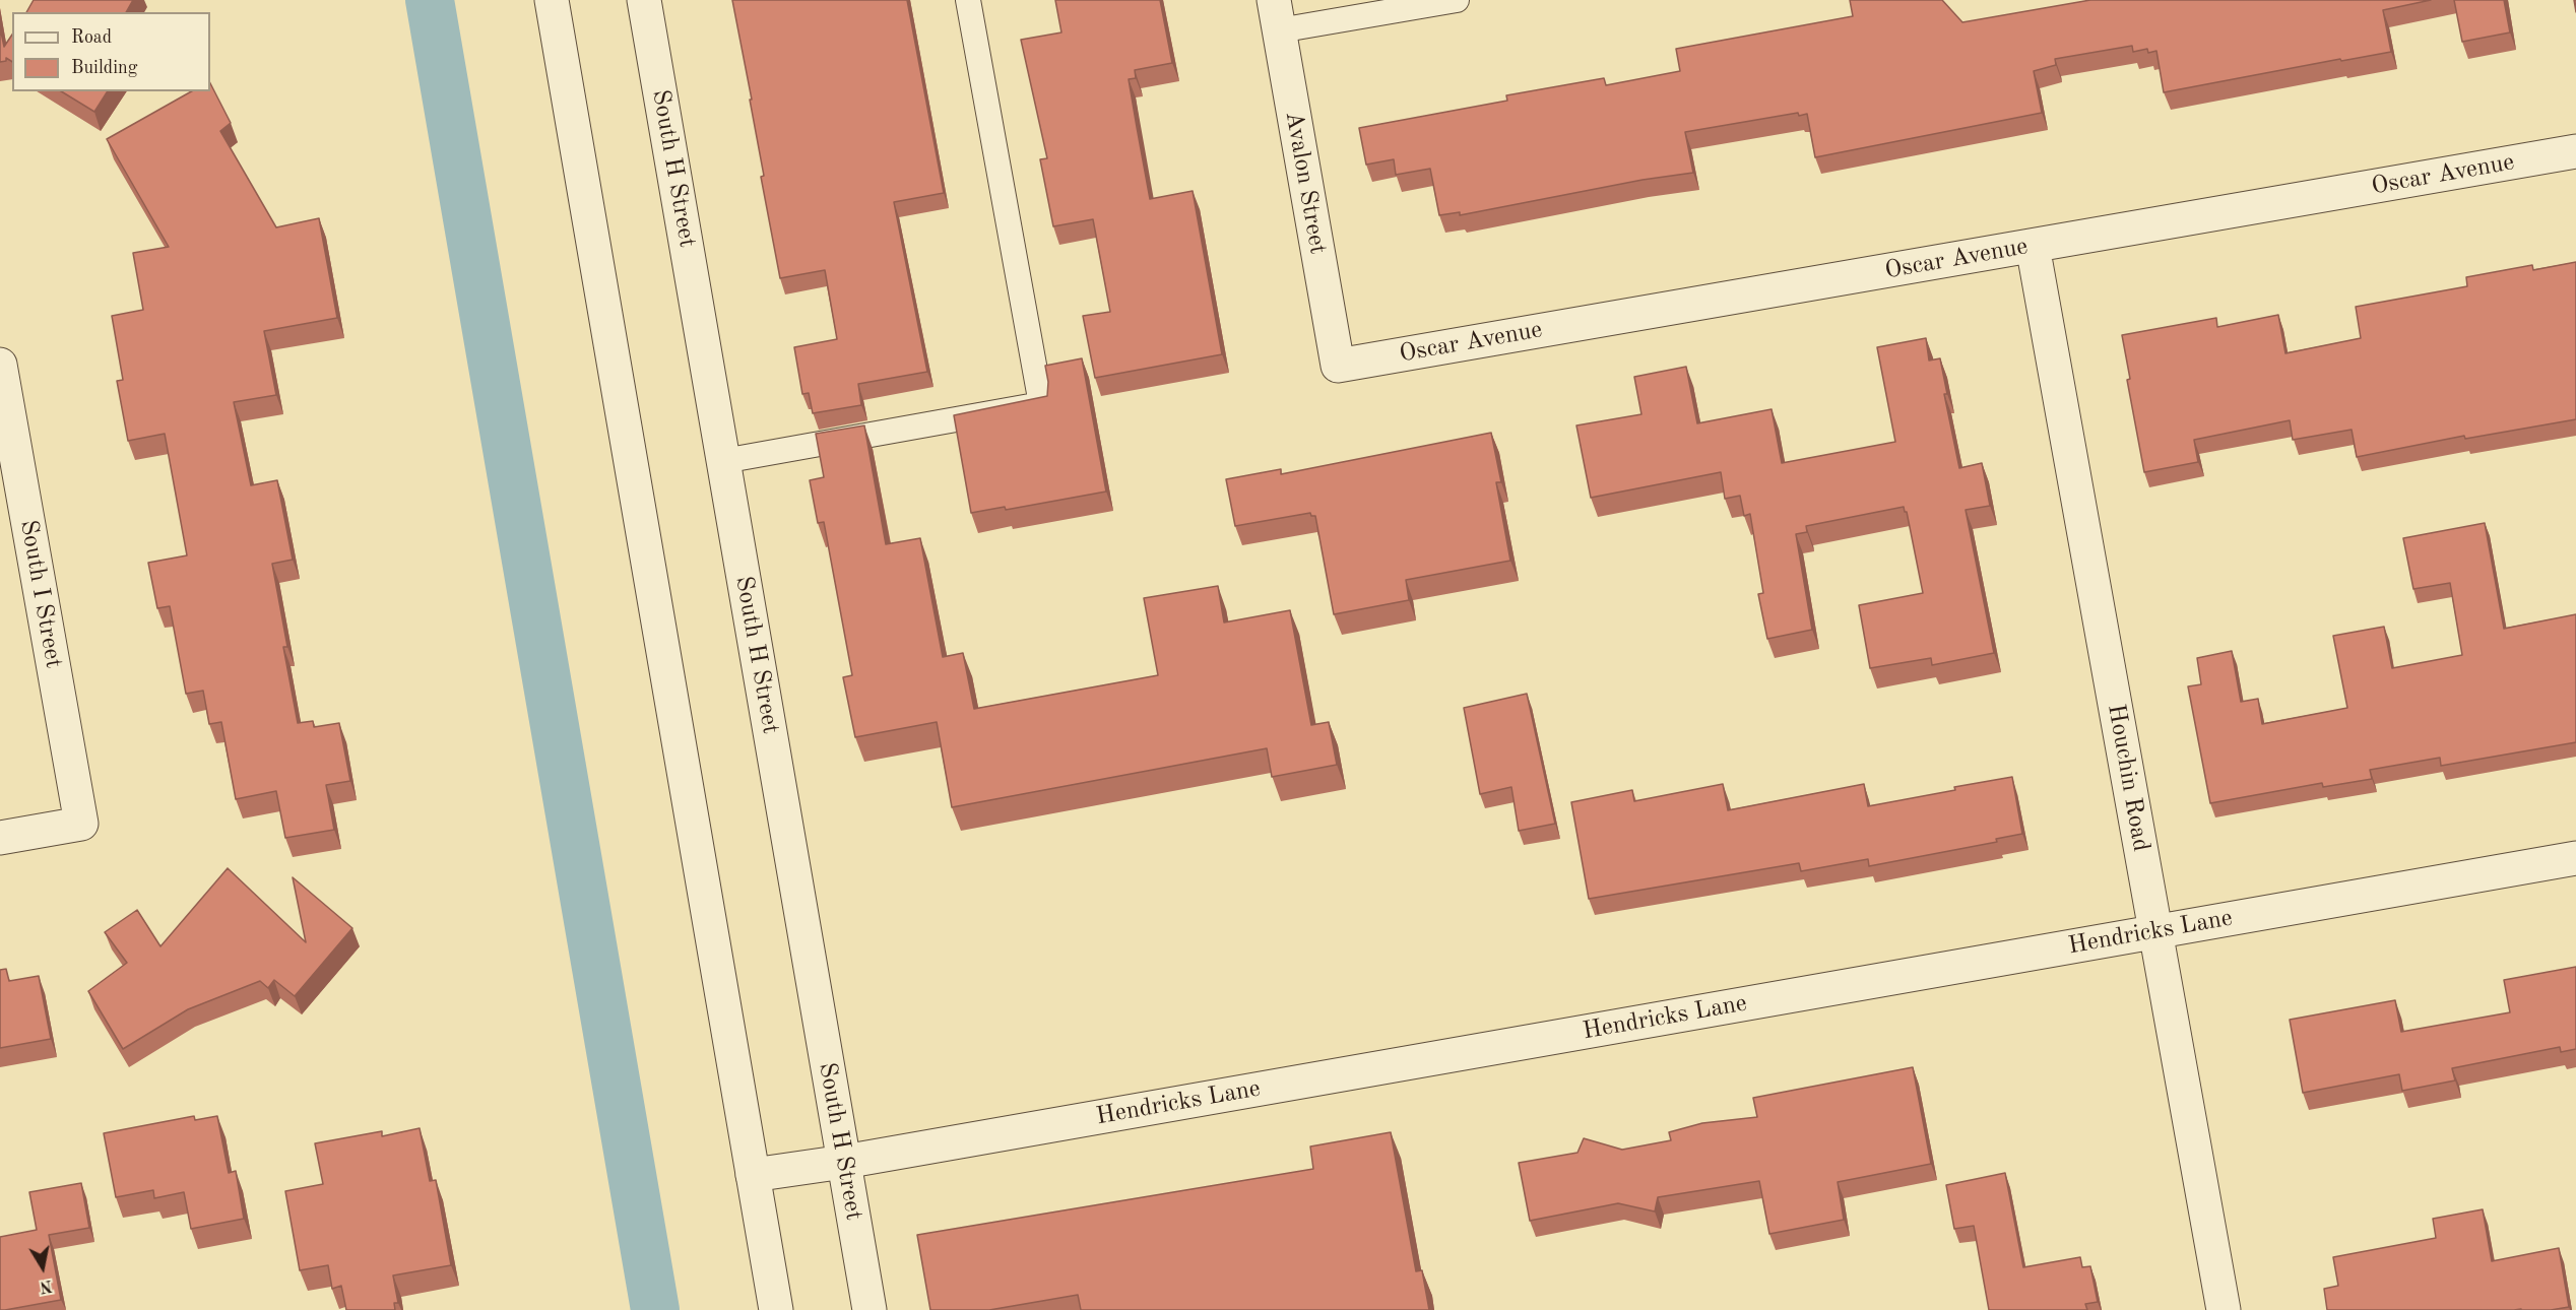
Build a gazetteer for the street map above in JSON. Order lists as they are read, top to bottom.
{
  "streets": {
    "street": [
      "South H Street",
      "Oscar Avenue",
      "Avalon Street",
      "South I Street",
      "Houchin Road",
      "Hendricks Lane"
    ]
  },
  "crossings": [
    ["South H Street", "Hendricks Lane"],
    ["Oscar Avenue", "Avalon Street"],
    ["Oscar Avenue", "Houchin Road"],
    ["Houchin Road", "Hendricks Lane"]
  ],
  "legend": ["Road", "Building"],
  "north": "bottom"
}
